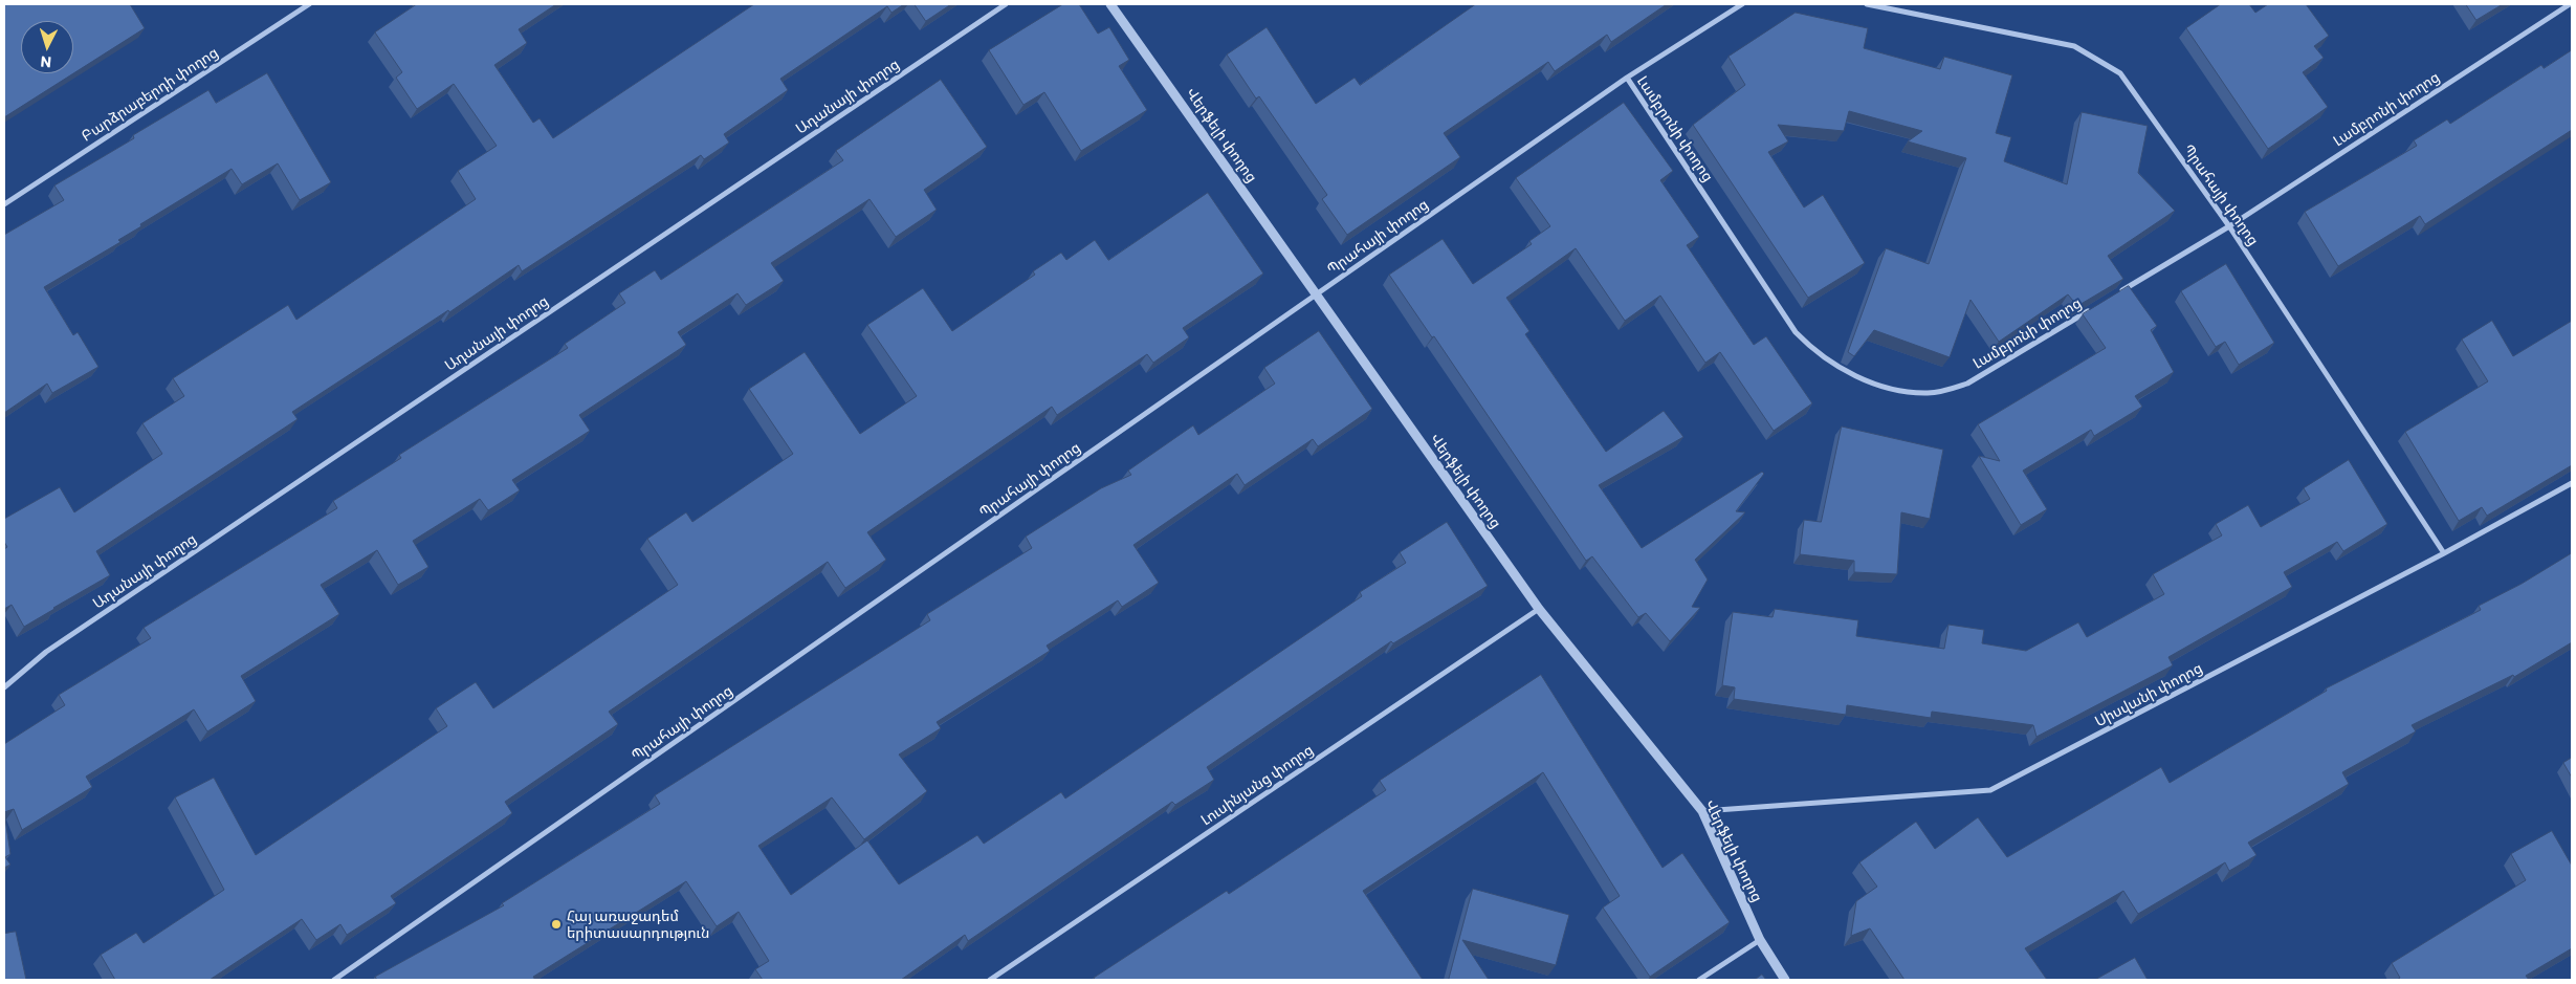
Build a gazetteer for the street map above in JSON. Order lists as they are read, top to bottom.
{
  "streets": {
    "street": [
      "Բարձրաբերդի փողոց",
      "Ադանայի փողոց",
      "Լամբրոնի փողոց",
      "Վերֆելի փողոց",
      "Պրահայի փողոց",
      "Սիսվանի փողոց",
      "Լուսինյանց փողոց"
    ]
  },
  "crossings": [
    ["Լամբրոնի փողոց", "Պրահայի փողոց"],
    ["Վերֆելի փողոց", "Պրահայի փողոց"],
    ["Վերֆելի փողոց", "Սիսվանի փողոց"],
    ["Վերֆելի փողոց", "Լուսինյանց փողոց"],
    ["Պրահայի փողոց", "Սիսվանի փողոց"]
  ],
  "places": ["Հայ առաջադեմ երիտասարդություն"],
  "north": "bottom"
}
